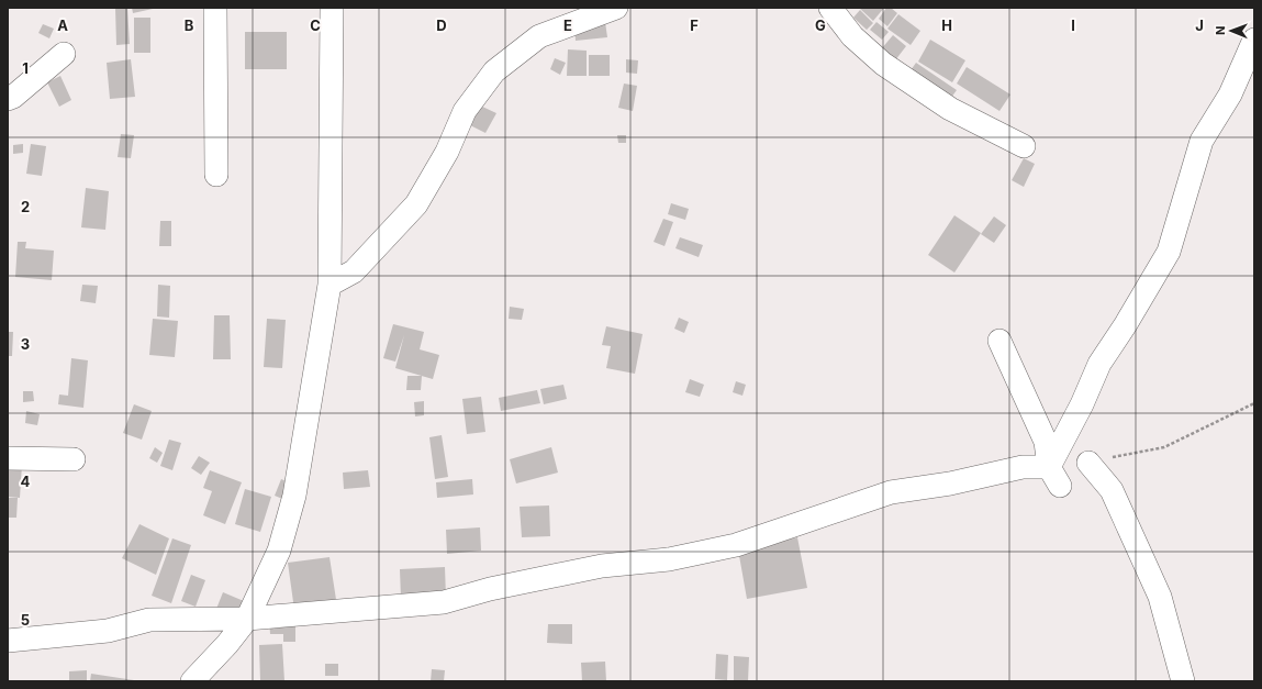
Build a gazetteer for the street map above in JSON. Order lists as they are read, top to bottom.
{
  "north": "left",
  "grid": {
    "columns": [
      "A",
      "B",
      "C",
      "D",
      "E",
      "F",
      "G",
      "H",
      "I",
      "J"
    ],
    "rows": [
      "1",
      "2",
      "3",
      "4",
      "5"
    ]
  }
}
